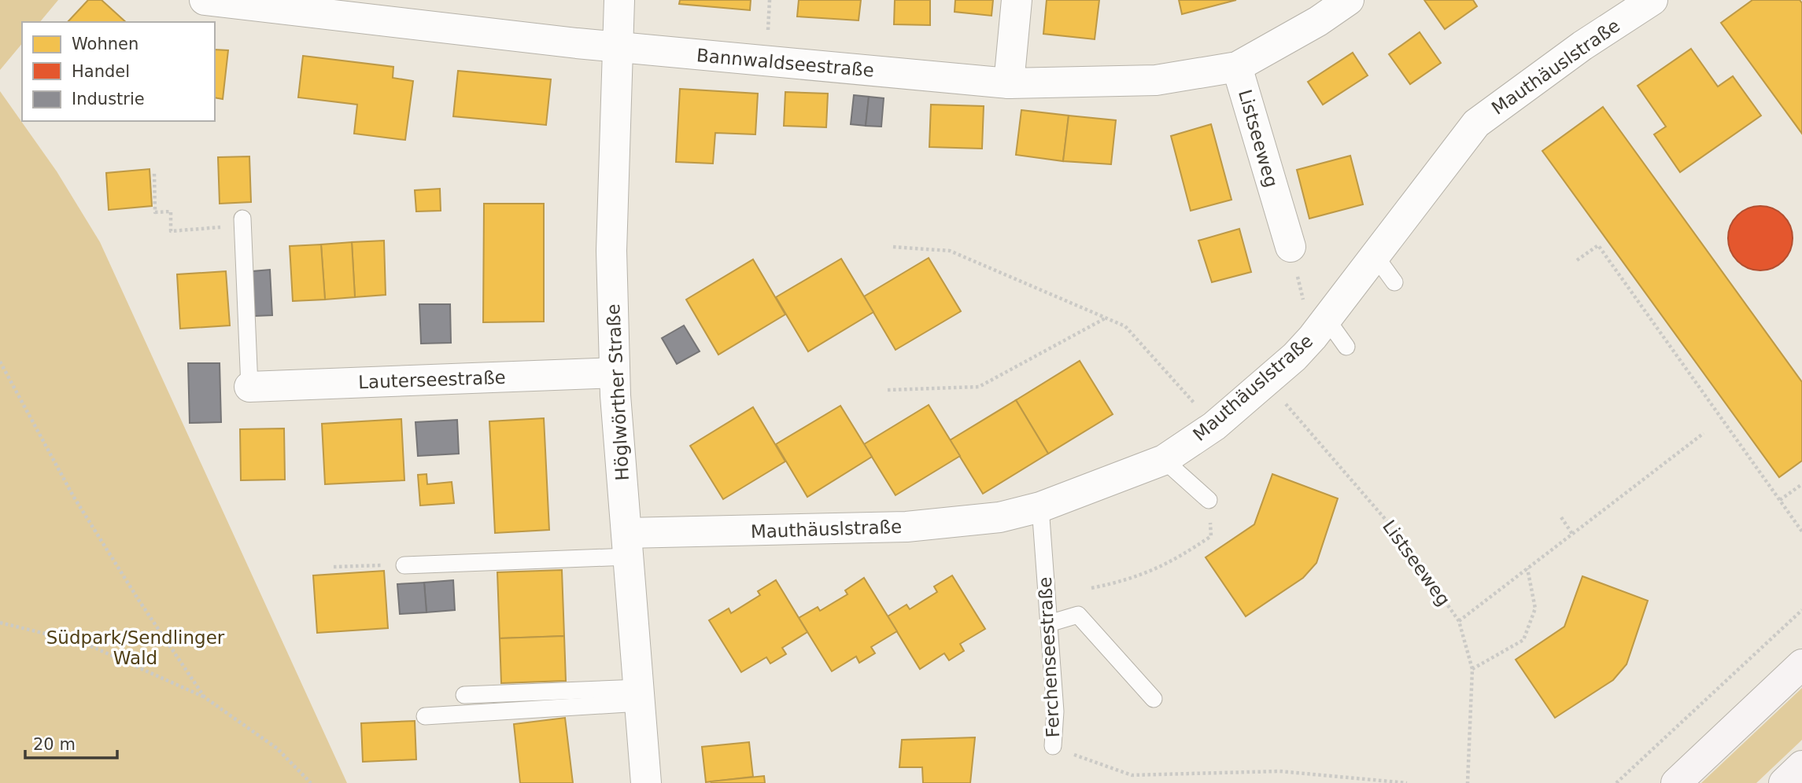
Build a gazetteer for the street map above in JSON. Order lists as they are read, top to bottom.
{
  "streets": {
    "street": [
      "Bannwaldseestraße",
      "Mauthäuslstraße",
      "Listseeweg",
      "Lauterseestraße",
      "Höglwörther Straße"
    ],
    "lane": ["Ferchenseestraße"]
  },
  "crossings": [
    ["Bannwaldseestraße", "Listseeweg"],
    ["Bannwaldseestraße", "Höglwörther Straße"],
    ["Mauthäuslstraße", "Listseeweg"],
    ["Mauthäuslstraße", "Höglwörther Straße"],
    ["Mauthäuslstraße", "Ferchenseestraße"],
    ["Lauterseestraße", "Höglwörther Straße"]
  ],
  "parks": ["Südpark/Sendlinger Wald"],
  "legend": ["Wohnen", "Handel", "Industrie"],
  "scale_bar": "20 m"
}
